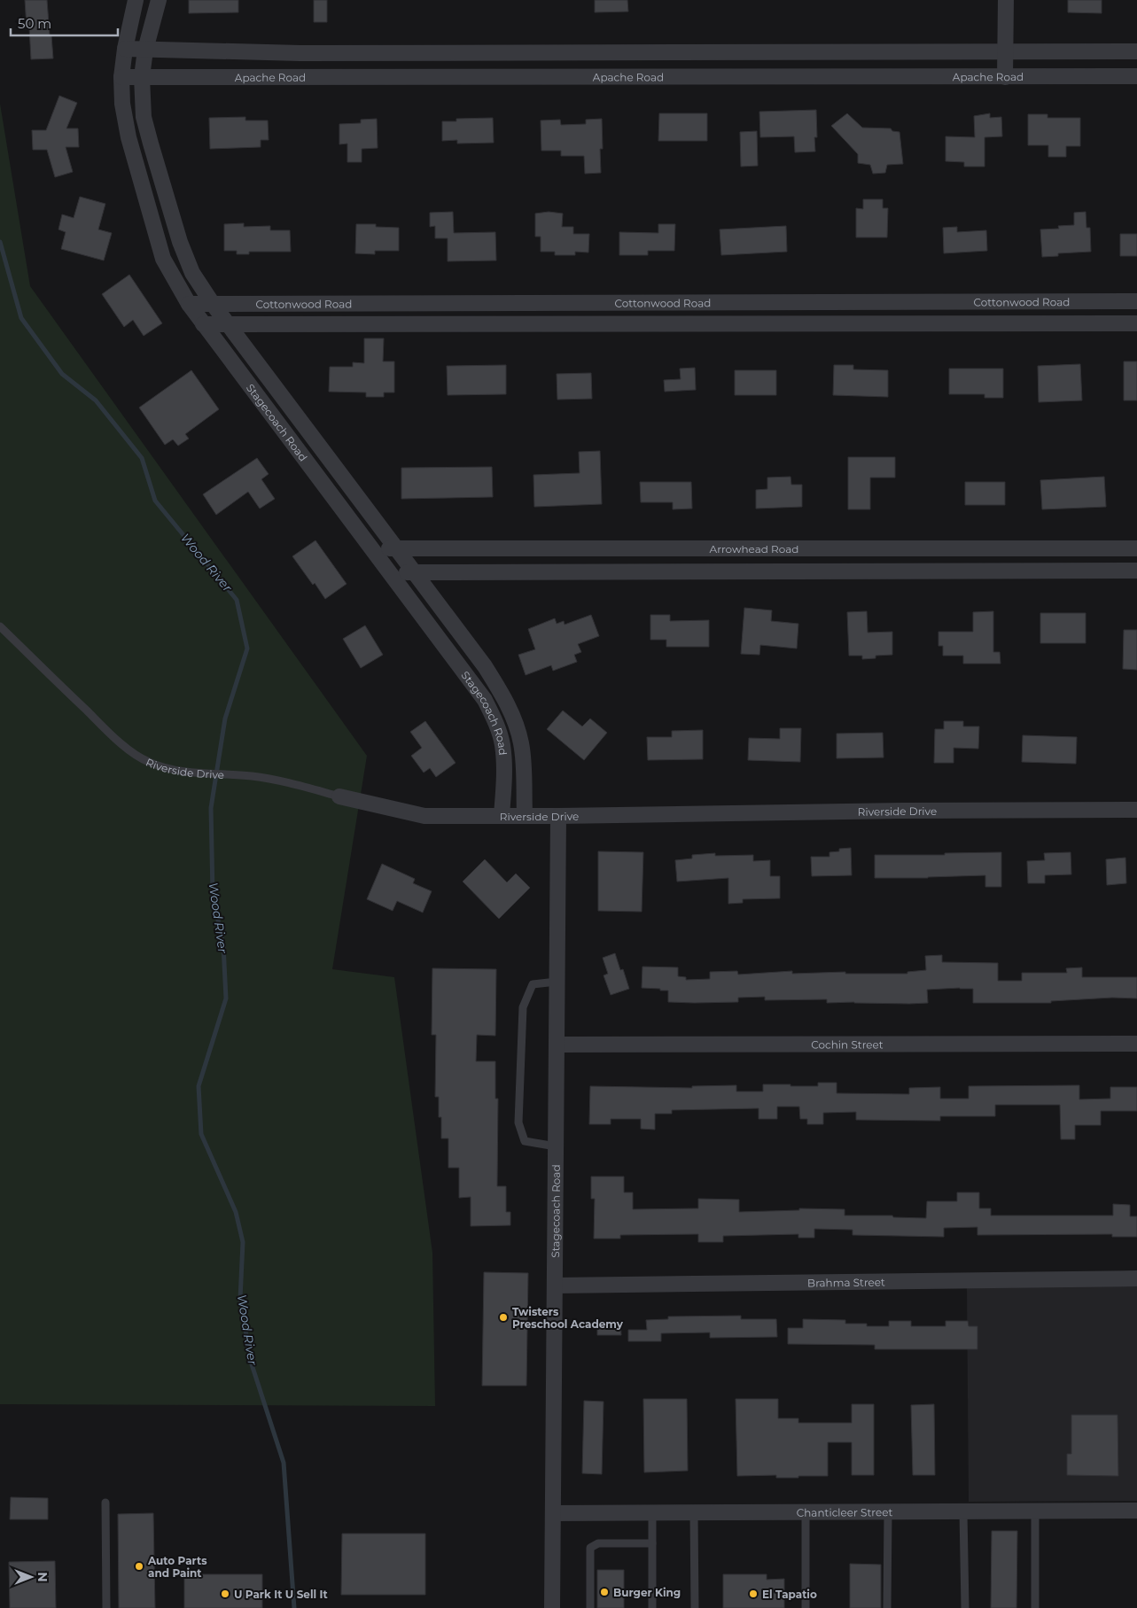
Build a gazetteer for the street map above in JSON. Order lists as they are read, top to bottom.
{
  "streets": {
    "street": [
      "Apache Road",
      "Cottonwood Road",
      "Stagecoach Road",
      "Arrowhead Road",
      "Riverside Drive",
      "Cochin Street",
      "Brahma Street",
      "Chanticleer Street"
    ]
  },
  "crossings": [
    ["Apache Road", "Stagecoach Road"],
    ["Cottonwood Road", "Stagecoach Road"],
    ["Stagecoach Road", "Arrowhead Road"],
    ["Stagecoach Road", "Riverside Drive"],
    ["Stagecoach Road", "Cochin Street"],
    ["Stagecoach Road", "Brahma Street"],
    ["Stagecoach Road", "Chanticleer Street"]
  ],
  "water": ["Wood River"],
  "places": [
    "Twisters Preschool Academy",
    "Auto Parts and Paint",
    "Burger King",
    "U Park It U Sell It",
    "El Tapatio"
  ],
  "scale_bar": "50 m",
  "north": "right"
}
